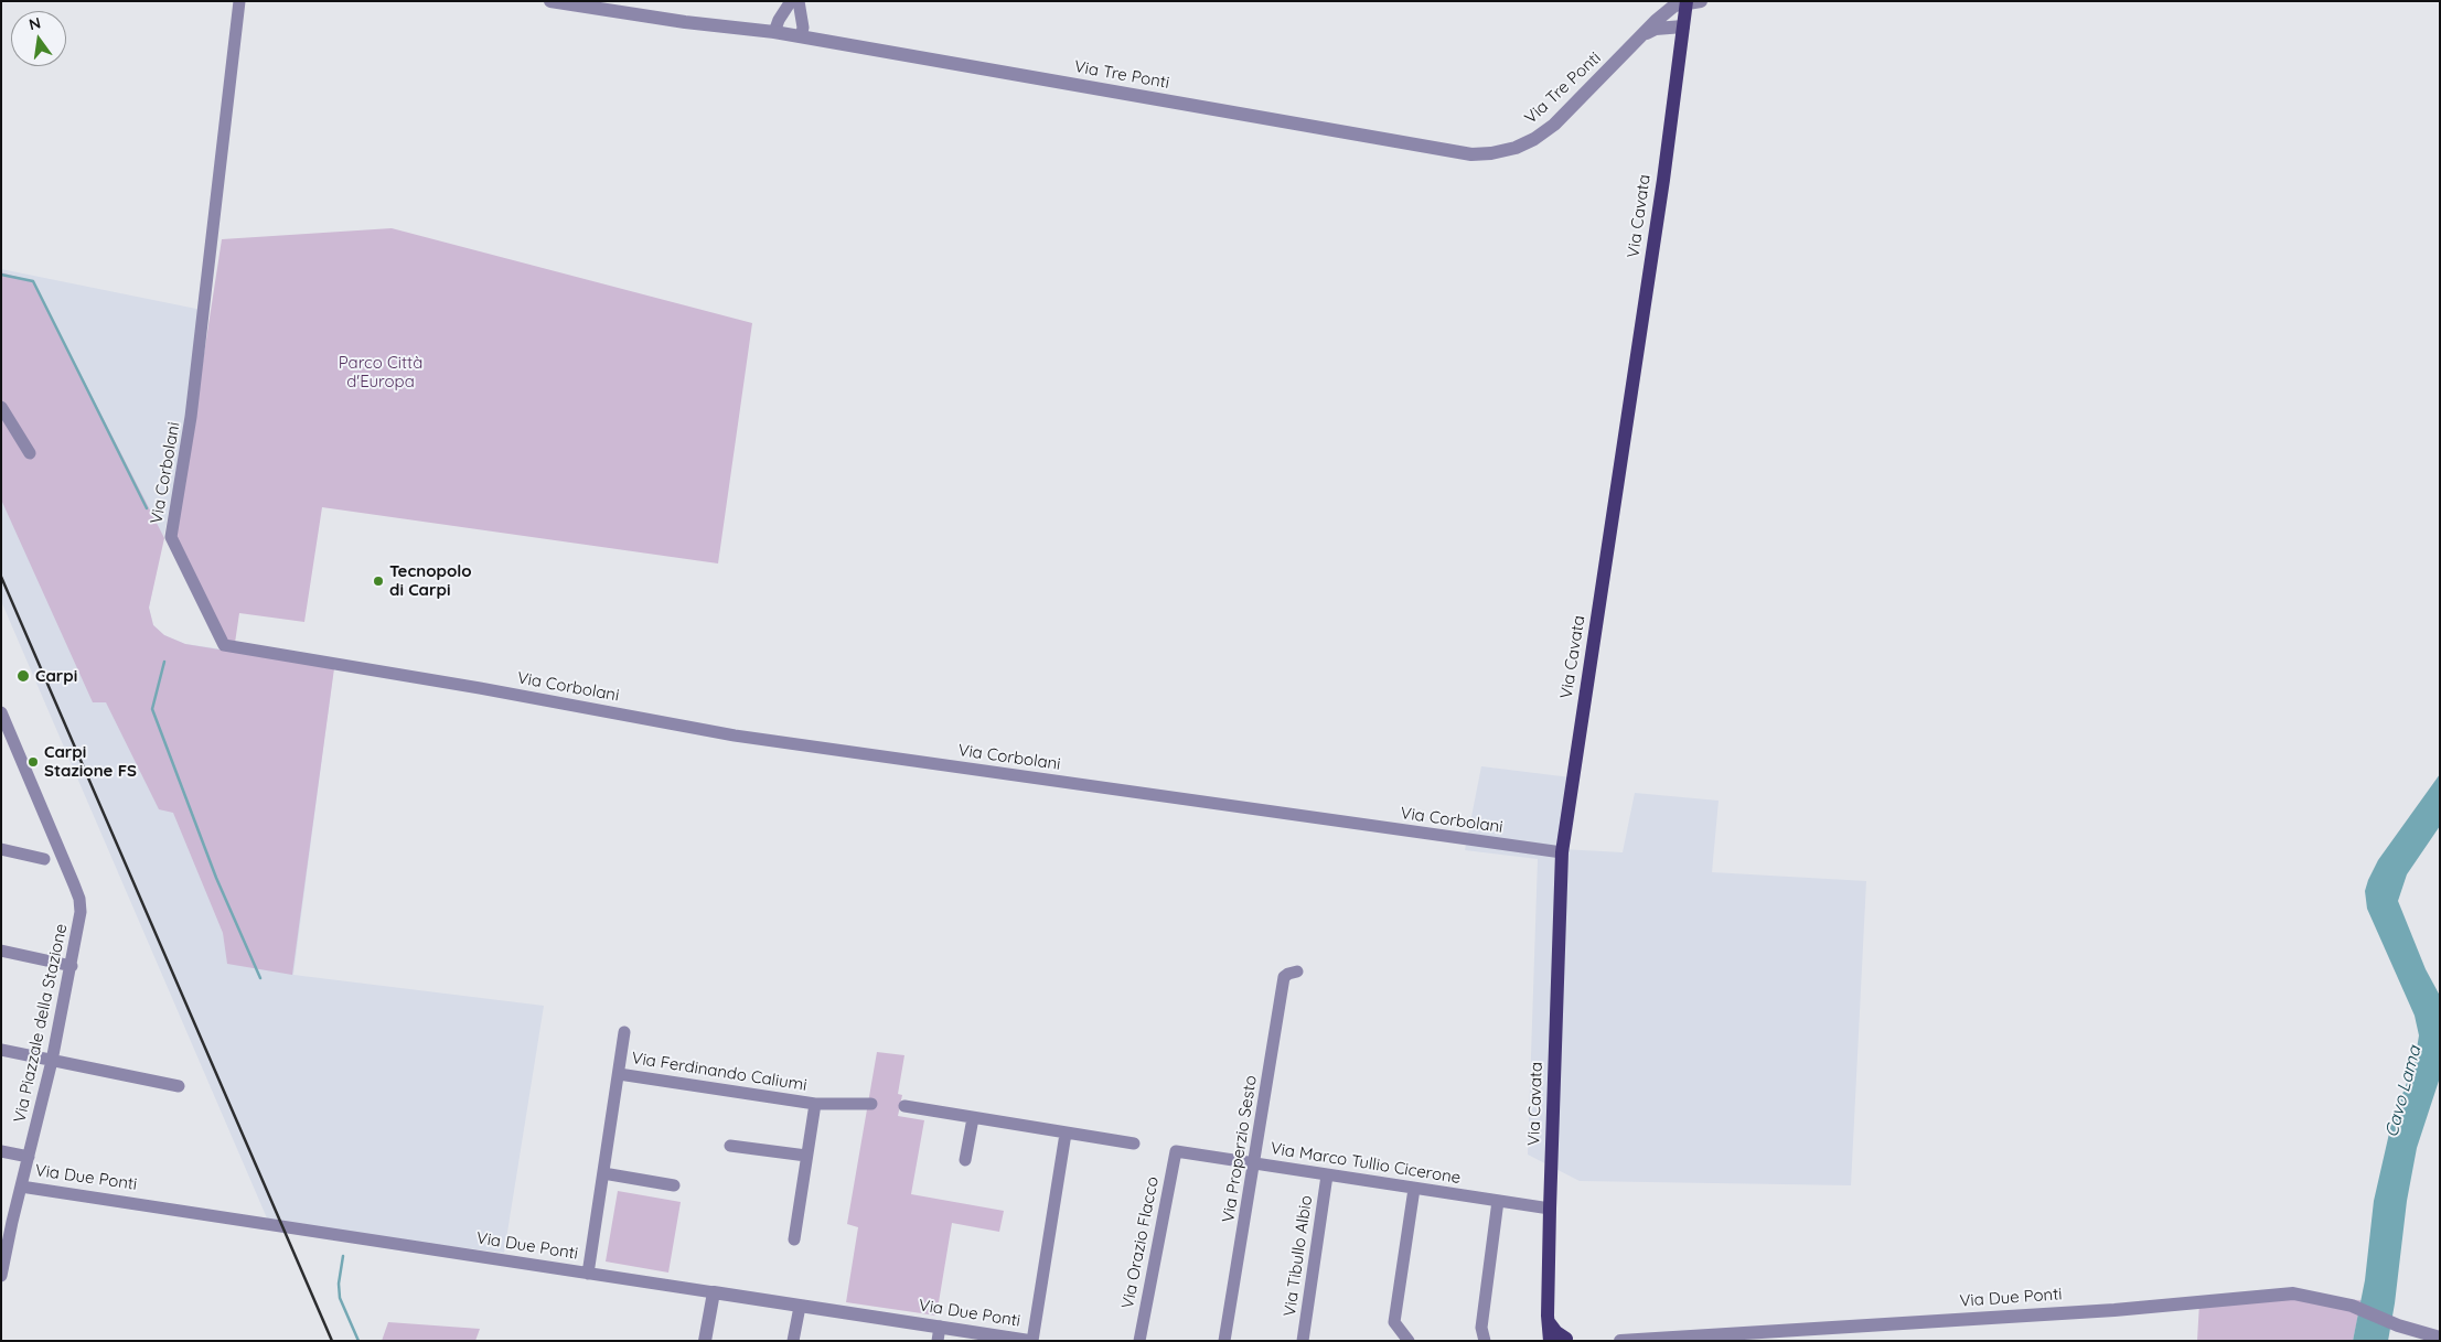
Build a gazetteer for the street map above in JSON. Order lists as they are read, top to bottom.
{
  "streets": {
    "main road": ["Via Cavata"],
    "street": [
      "Via Tre Ponti",
      "Via Corbolani",
      "Via Piazzale della Stazione",
      "Via Ferdinando Caliumi",
      "Via Properzio Sesto",
      "Via Marco Tullio Cicerone",
      "Via Due Ponti",
      "Via Orazio Flacco",
      "Via Tibullo Albio"
    ]
  },
  "crossings": [
    ["Via Tre Ponti", "Via Cavata"],
    ["Via Cavata", "Via Corbolani"],
    ["Via Cavata", "Via Marco Tullio Cicerone"],
    ["Via Piazzale della Stazione", "Via Due Ponti"],
    ["Via Ferdinando Caliumi", "Via Due Ponti"],
    ["Via Properzio Sesto", "Via Marco Tullio Cicerone"],
    ["Via Marco Tullio Cicerone", "Via Orazio Flacco"],
    ["Via Marco Tullio Cicerone", "Via Tibullo Albio"]
  ],
  "water": ["Cavo Lama"],
  "parks": ["Parco Città d'Europa"],
  "places": ["Tecnopolo di Carpi", "Carpi", "Carpi Stazione FS"],
  "north": "top"
}
